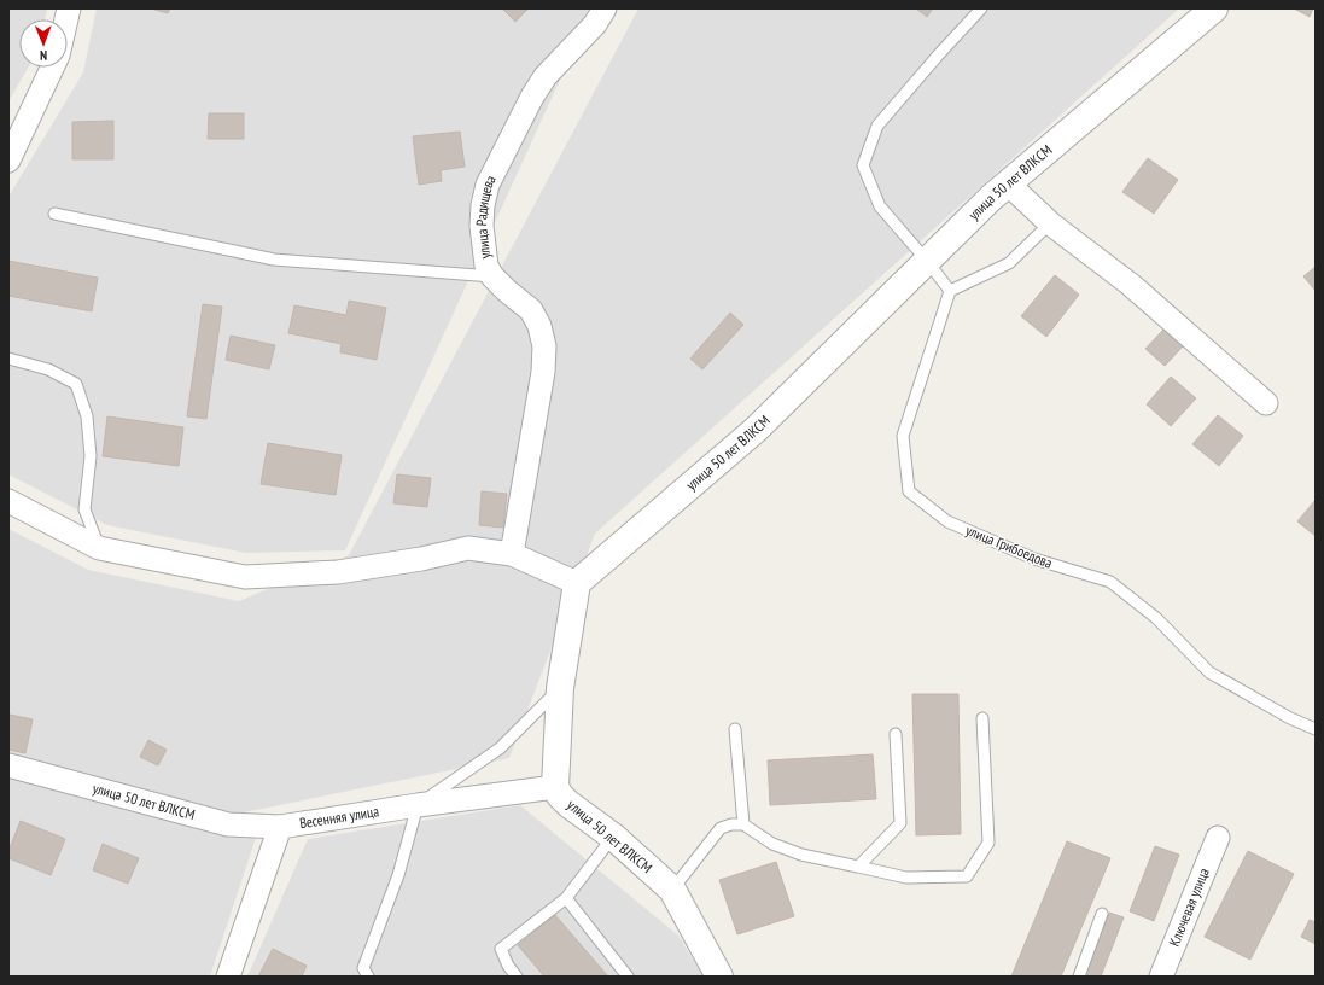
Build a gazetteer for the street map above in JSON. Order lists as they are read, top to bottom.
{
  "streets": {
    "street": [
      "улица 50 лет ВЛКСМ",
      "улица Радищева",
      "Весенняя улица",
      "Ключевая улица"
    ],
    "lane": ["улица Грибоедова"]
  },
  "crossings": [
    ["улица 50 лет ВЛКСМ", "Весенняя улица"]
  ],
  "north": "bottom"
}
